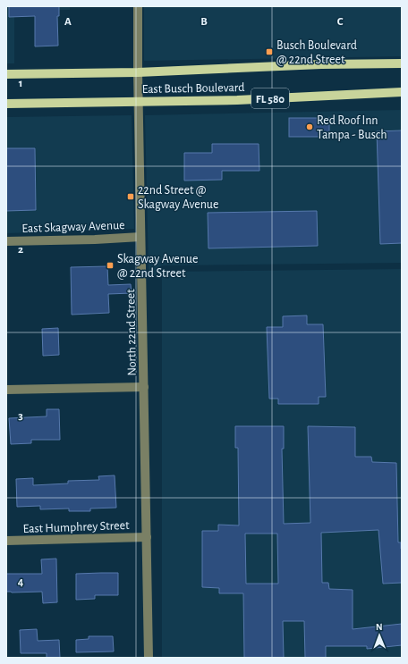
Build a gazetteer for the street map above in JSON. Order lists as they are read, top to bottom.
{
  "streets": {
    "main road": ["East Busch Boulevard", "FL 580"],
    "street": ["East Skagway Avenue", "North 22nd Street", "East Humphrey Street"]
  },
  "crossings": [
    ["East Busch Boulevard", "North 22nd Street"],
    ["East Skagway Avenue", "North 22nd Street"],
    ["North 22nd Street", "East Humphrey Street"]
  ],
  "places": {
    "transit": ["Busch Boulevard @ 22nd Street", "22nd Street @ Skagway Avenue", "Skagway Avenue @ 22nd Street"],
    "other": ["Red Roof Inn Tampa - Busch"]
  },
  "north": "top",
  "grid": {
    "columns": ["A", "B", "C"],
    "rows": [
      "1",
      "2",
      "3",
      "4"
    ]
  }
}
